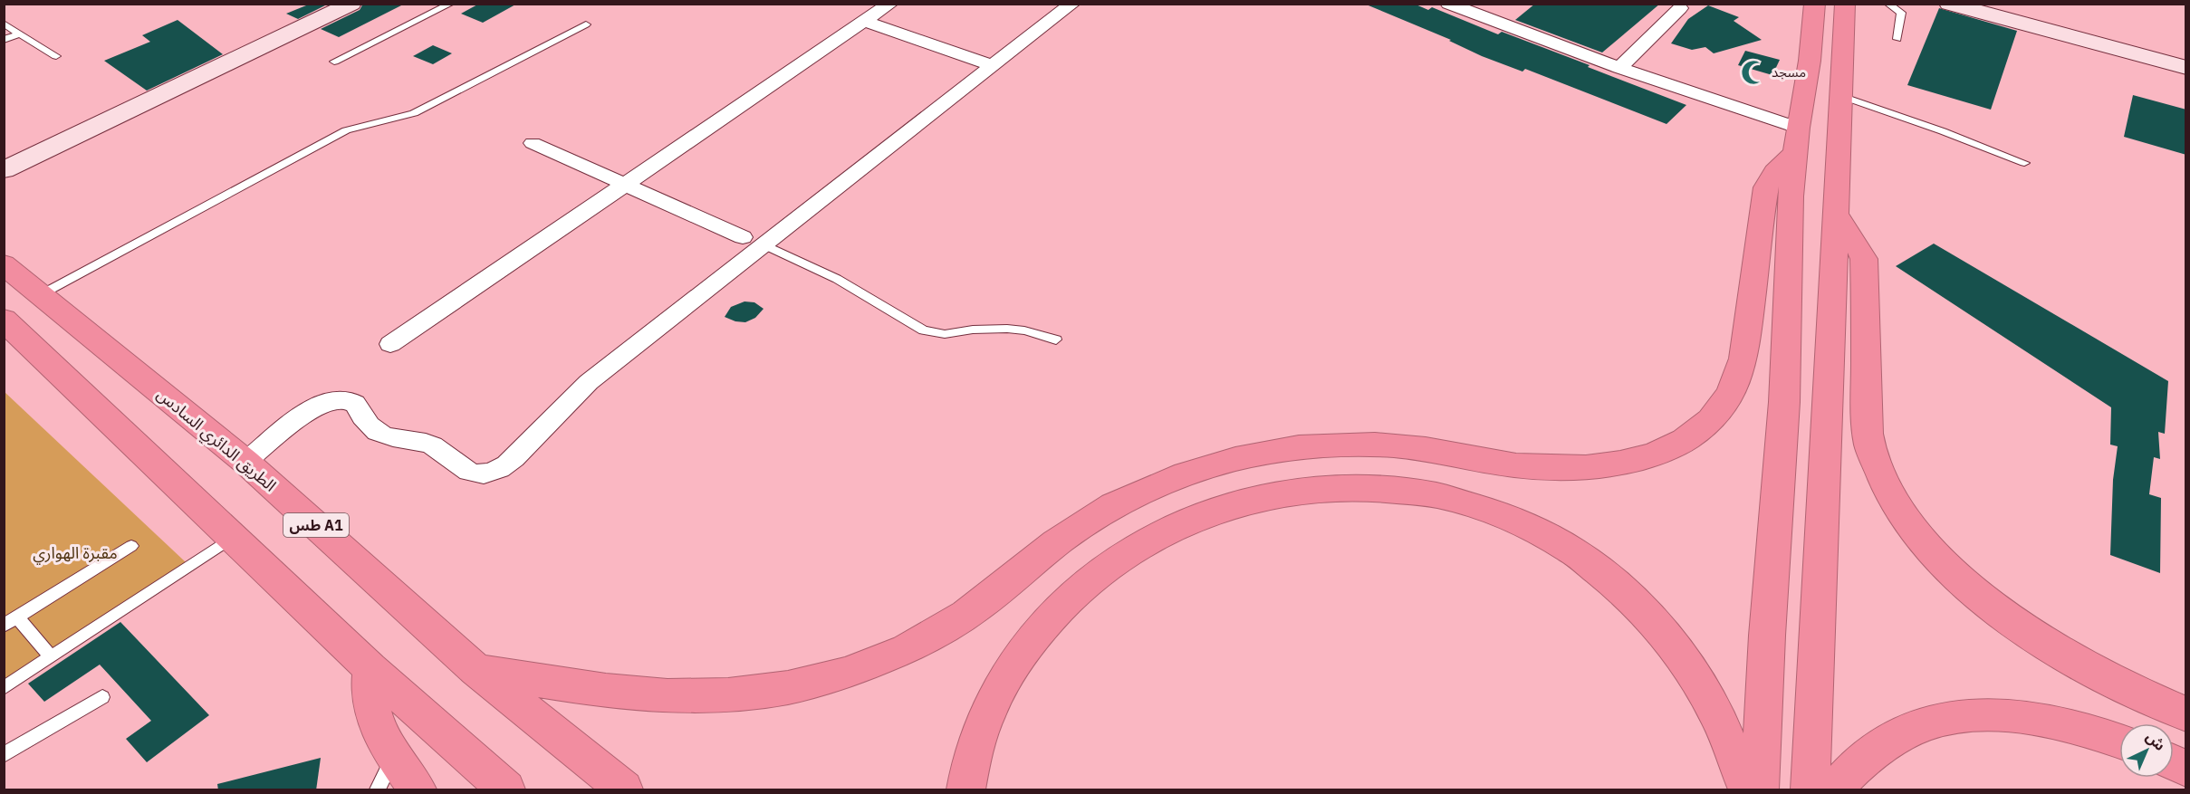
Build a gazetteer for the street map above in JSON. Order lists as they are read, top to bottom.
{
  "streets": {
    "highway": ["الطريق الدائري السادس", "طس A1"]
  },
  "parks": ["مقبرة الهواري"],
  "places": {
    "mosque": ["مسجد"]
  },
  "north": "top right"
}
